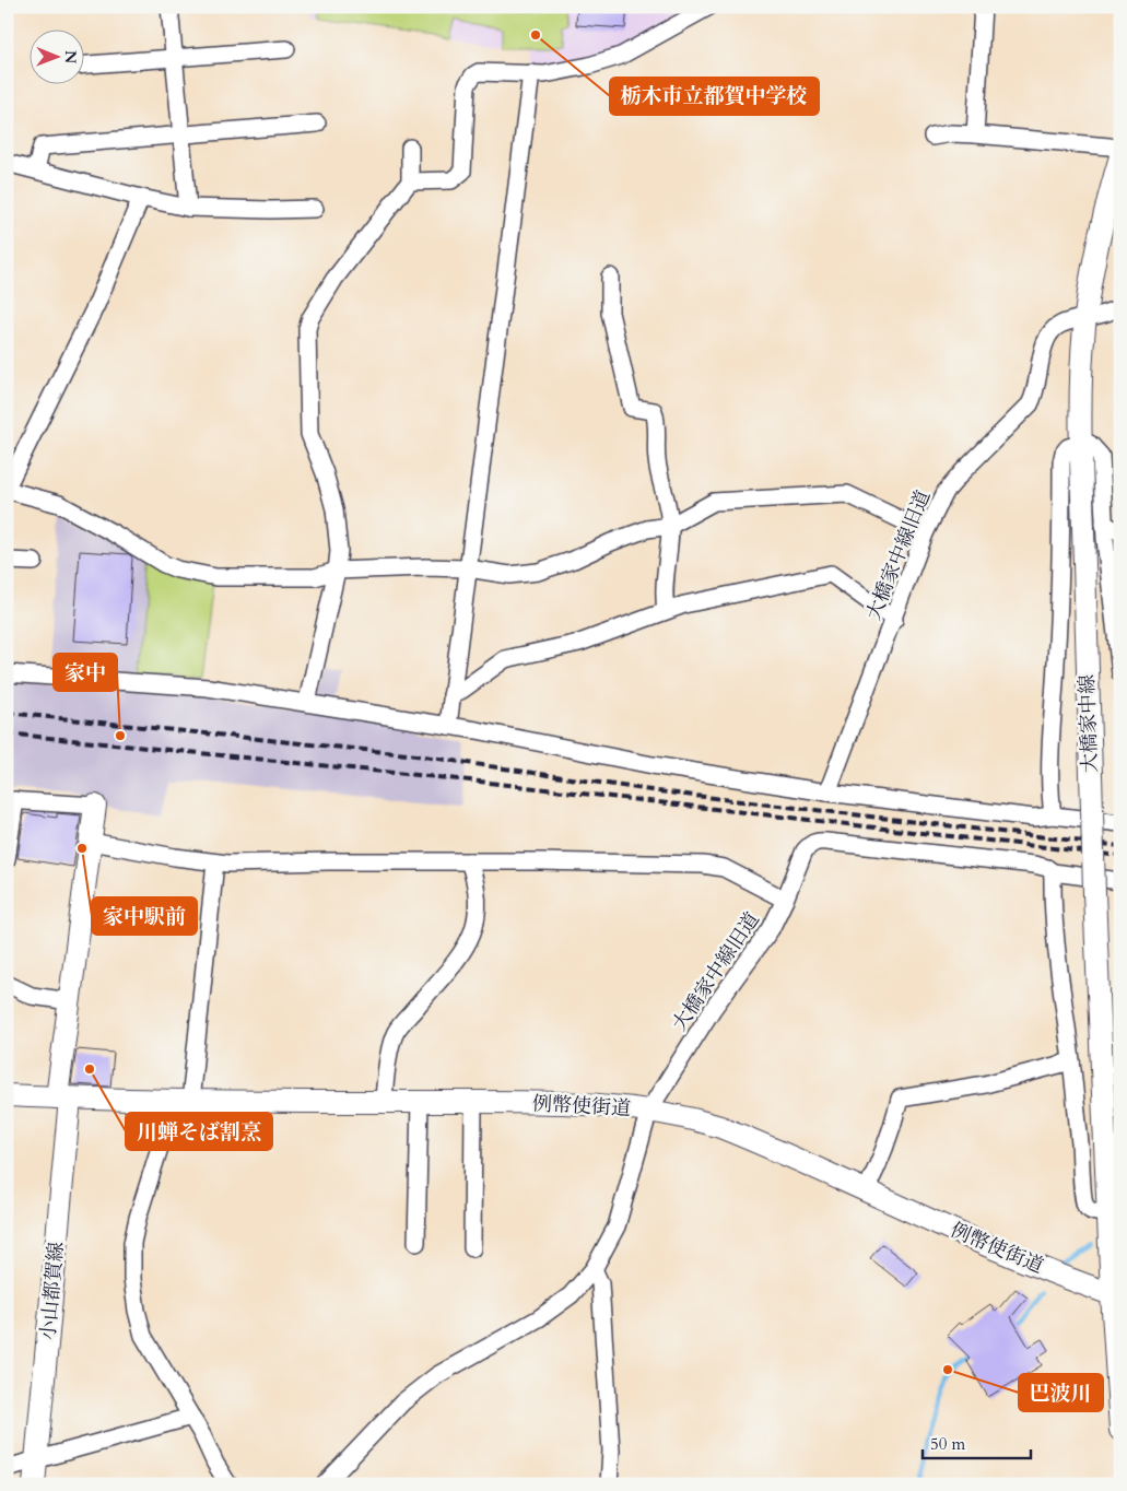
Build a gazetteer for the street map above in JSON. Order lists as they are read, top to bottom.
{
  "streets": {
    "main road": ["大橋家中線", "例幣使街道", "小山都賀線"],
    "street": ["大橋家中線旧道"]
  },
  "crossings": [
    ["大橋家中線旧道", "大橋家中線"],
    ["大橋家中線旧道", "例幣使街道"],
    ["大橋家中線", "例幣使街道"],
    ["例幣使街道", "小山都賀線"]
  ],
  "places": [
    "栃木市立都賀中学校",
    "家中",
    "家中駅前",
    "川蝉そば割烹",
    "巴波川"
  ],
  "scale_bar": "50 m",
  "north": "right"
}
